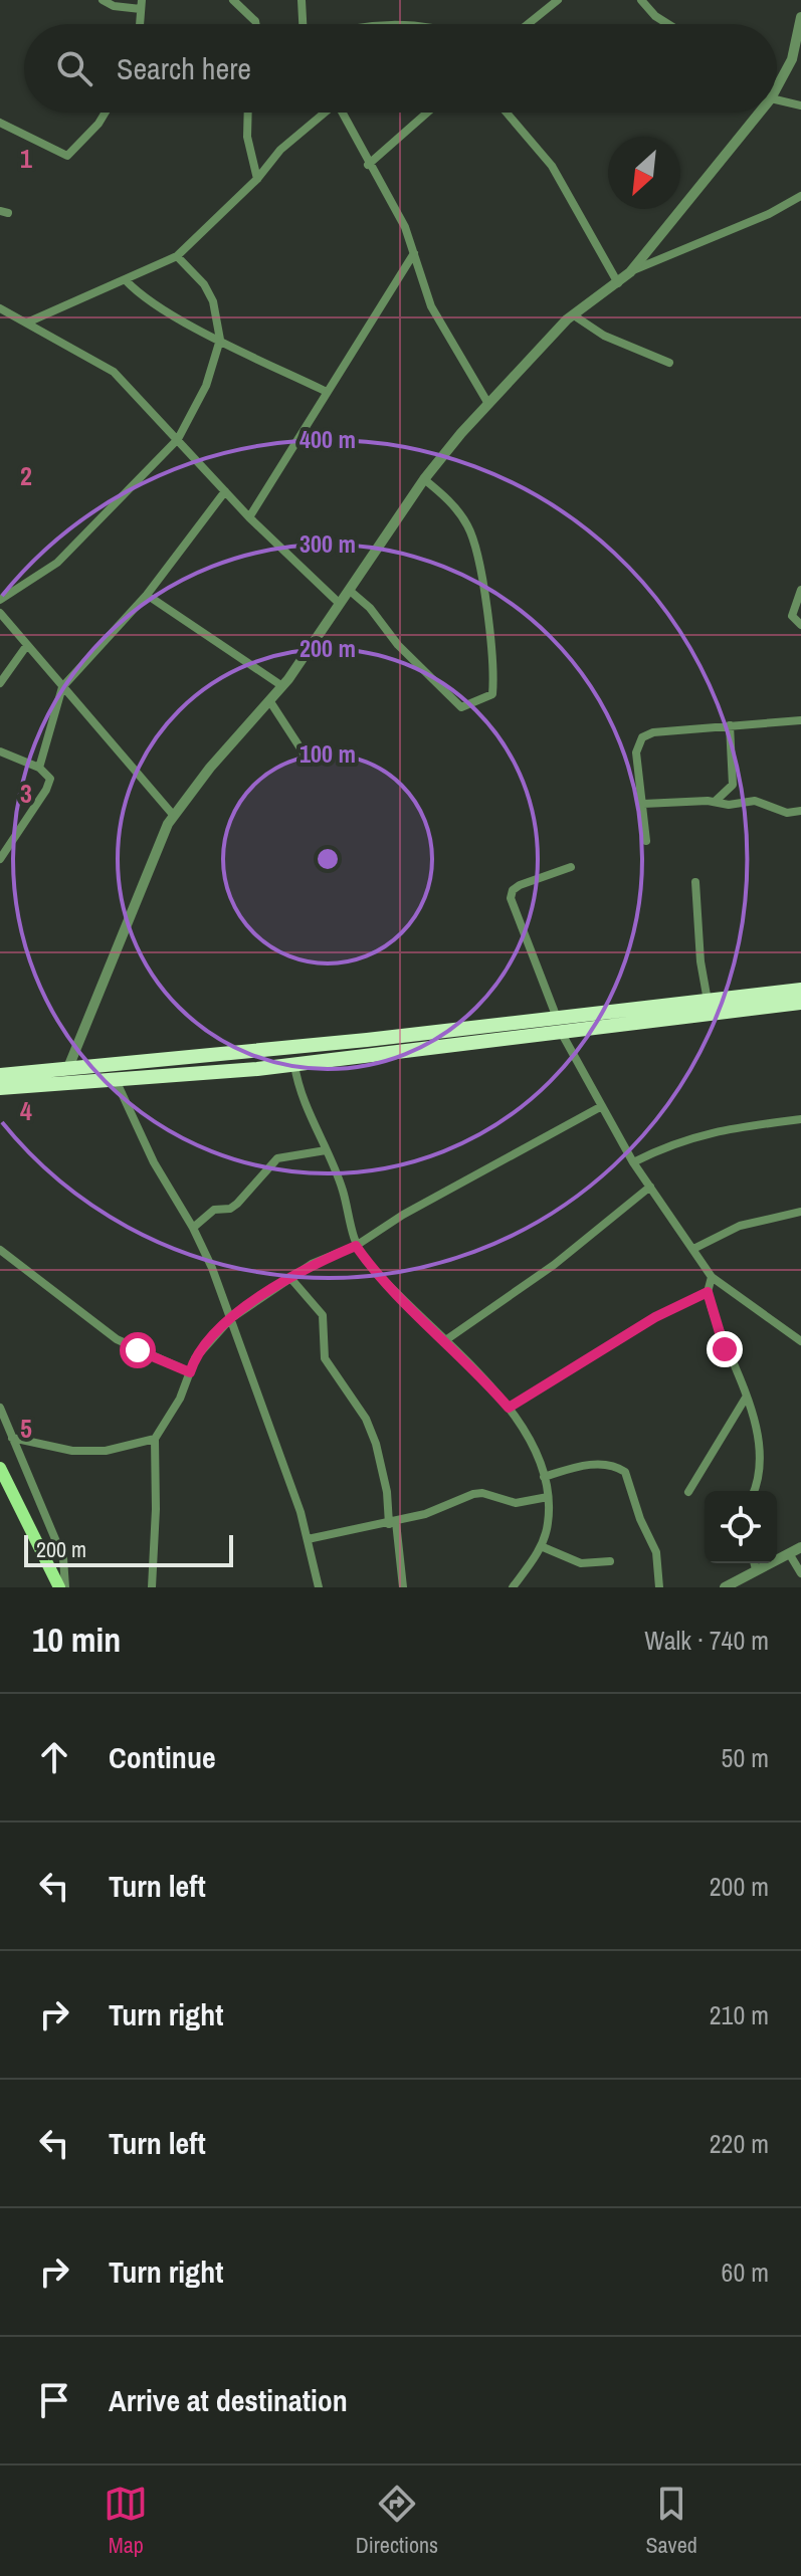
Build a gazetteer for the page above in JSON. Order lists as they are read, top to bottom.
{
  "scale_bar": "200 m",
  "north": "bottom left",
  "page": {
    "search": "Search here",
    "scale": "200 m",
    "heading": ["10 min", "Walk · 740 m"],
    "list": [
      ["Continue", "50 m"],
      ["Turn left", "200 m"],
      ["Turn right", "210 m"],
      ["Turn left", "220 m"],
      ["Turn right", "60 m"],
      "Arrive at destination"
    ],
    "nav": ["Map", "Directions", "Saved"]
  },
  "grid": {
    "rows": [
      "1",
      "2",
      "3",
      "4",
      "5"
    ]
  },
  "rings": [
    "400 m",
    "300 m",
    "200 m",
    "100 m"
  ]
}
